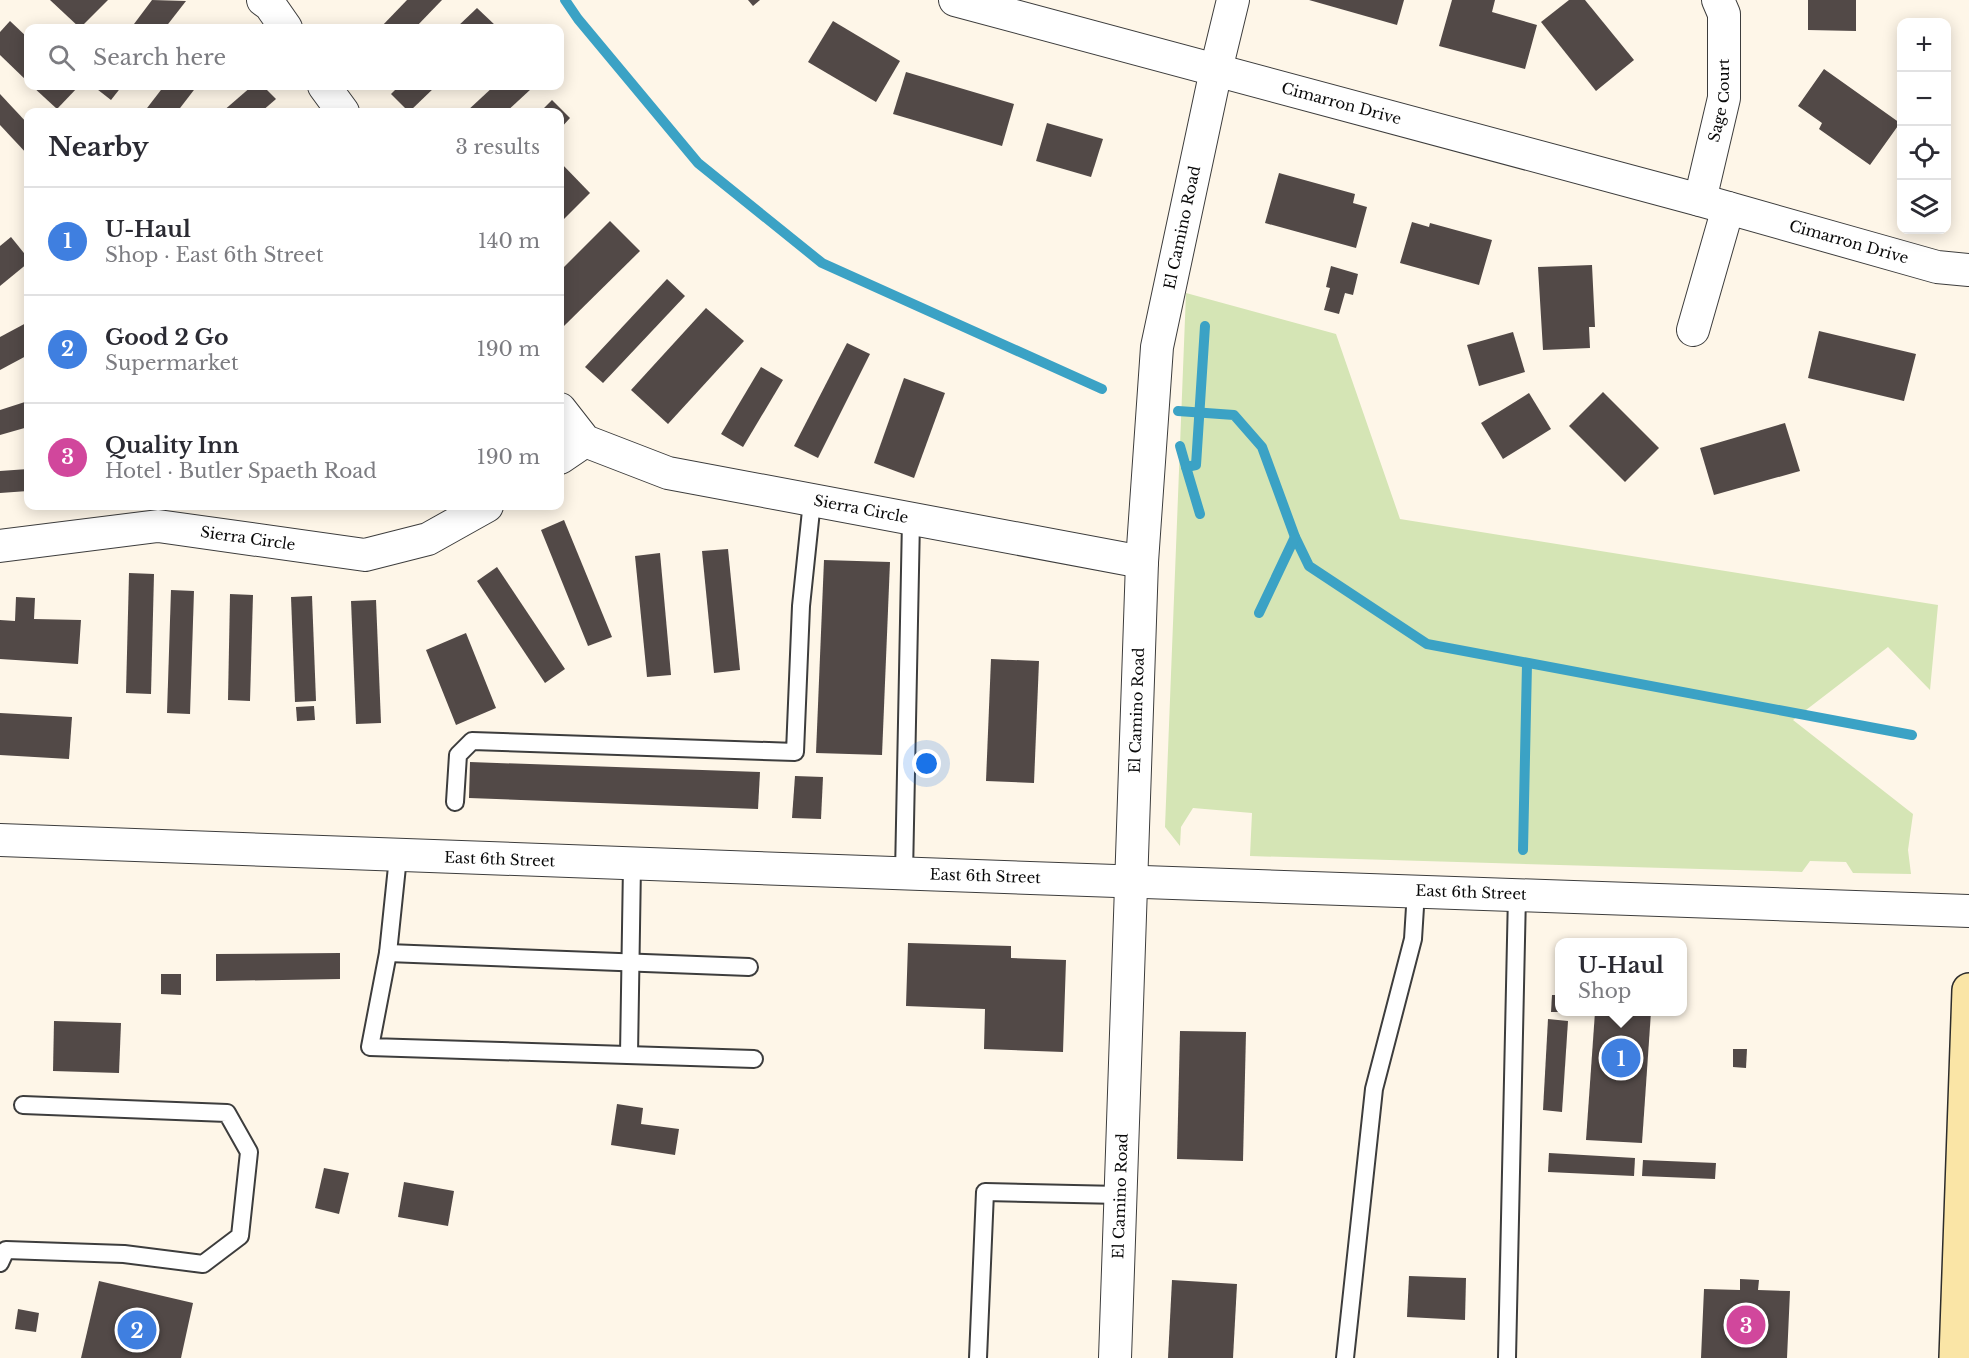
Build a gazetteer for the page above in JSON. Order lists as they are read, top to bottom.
{
  "streets": {
    "street": [
      "Sage Court",
      "Cimarron Drive",
      "El Camino Road",
      "Sierra Circle",
      "East 6th Street"
    ]
  },
  "crossings": [
    ["Sage Court", "Cimarron Drive"],
    ["Cimarron Drive", "El Camino Road"],
    ["El Camino Road", "Sierra Circle"],
    ["El Camino Road", "East 6th Street"]
  ],
  "page": {
    "map_buttons": ["+", "−"],
    "search": "Search here",
    "heading": ["Nearby", "3 results"],
    "list": [
      {
        "mark": "1",
        "name": "U-Haul",
        "note": "Shop · East 6th Street",
        "value": "140 m"
      },
      {
        "mark": "2",
        "name": "Good 2 Go",
        "note": "Supermarket",
        "value": "190 m"
      },
      {
        "mark": "3",
        "name": "Quality Inn",
        "note": "Hotel · Butler Spaeth Road",
        "value": "190 m"
      }
    ],
    "popup": ["U-Haul", "Shop"],
    "pins": ["1", "3", "2"]
  }
}
